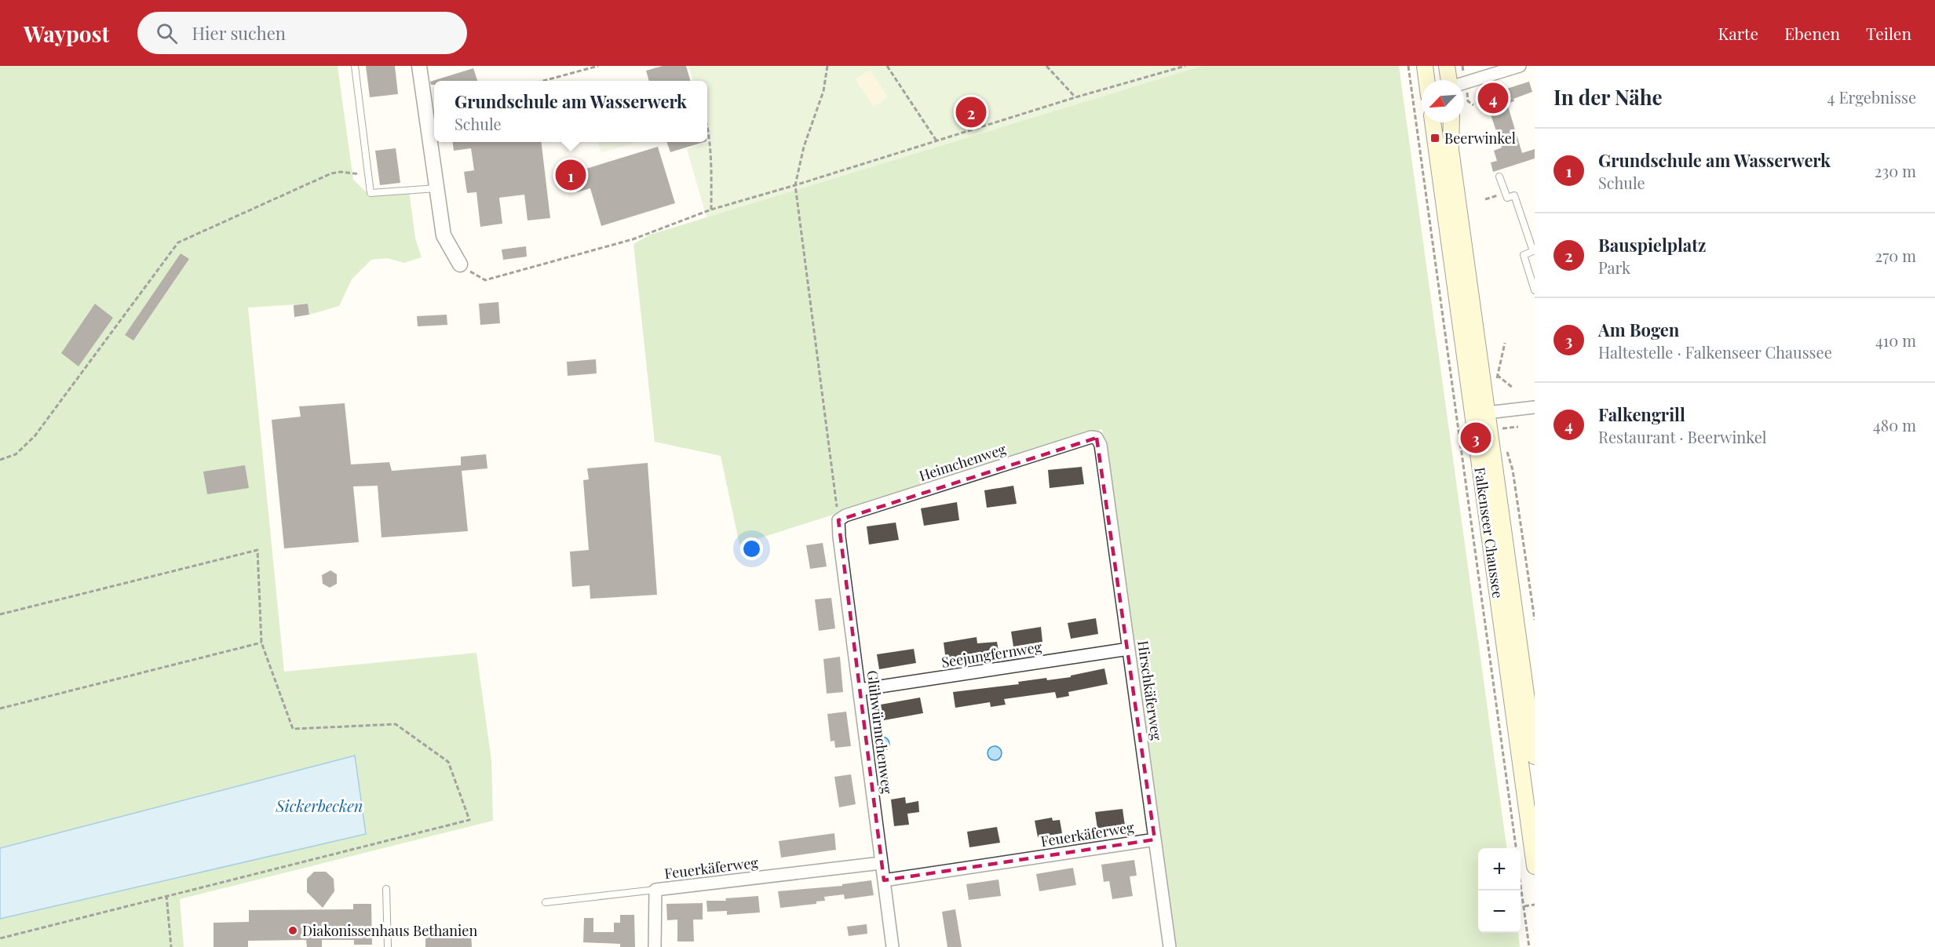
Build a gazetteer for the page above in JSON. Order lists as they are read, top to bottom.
{
  "streets": {
    "main road": ["Falkenseer Chaussee"],
    "street": [
      "Heimchenweg",
      "Seejungfernweg",
      "Hirschkäferweg",
      "Glühwürmchenweg",
      "Feuerkäferweg"
    ]
  },
  "crossings": [
    ["Heimchenweg", "Hirschkäferweg"],
    ["Heimchenweg", "Glühwürmchenweg"],
    ["Seejungfernweg", "Hirschkäferweg"],
    ["Seejungfernweg", "Glühwürmchenweg"],
    ["Hirschkäferweg", "Feuerkäferweg"],
    ["Glühwürmchenweg", "Feuerkäferweg"]
  ],
  "water": ["Sickerbecken"],
  "places": {
    "transit": ["Beerwinkel"],
    "other": ["Diakonissenhaus Bethanien"]
  },
  "north": "bottom left",
  "page": {
    "header": "Waypost",
    "search": "Hier suchen",
    "nav": ["Karte", "Ebenen", "Teilen"],
    "heading": ["In der Nähe", "4 Ergebnisse"],
    "popup": ["Grundschule am Wasserwerk", "Schule"],
    "pins": [
      "4",
      "2",
      "1",
      "3"
    ],
    "list": [
      {
        "mark": "1",
        "name": "Grundschule am Wasserwerk",
        "note": "Schule",
        "value": "230 m"
      },
      {
        "mark": "2",
        "name": "Bauspielplatz",
        "note": "Park",
        "value": "270 m"
      },
      {
        "mark": "3",
        "name": "Am Bogen",
        "note": "Haltestelle · Falkenseer Chaussee",
        "value": "410 m"
      },
      {
        "mark": "4",
        "name": "Falkengrill",
        "note": "Restaurant · Beerwinkel",
        "value": "480 m"
      }
    ],
    "map_buttons": ["+", "−"]
  }
}
